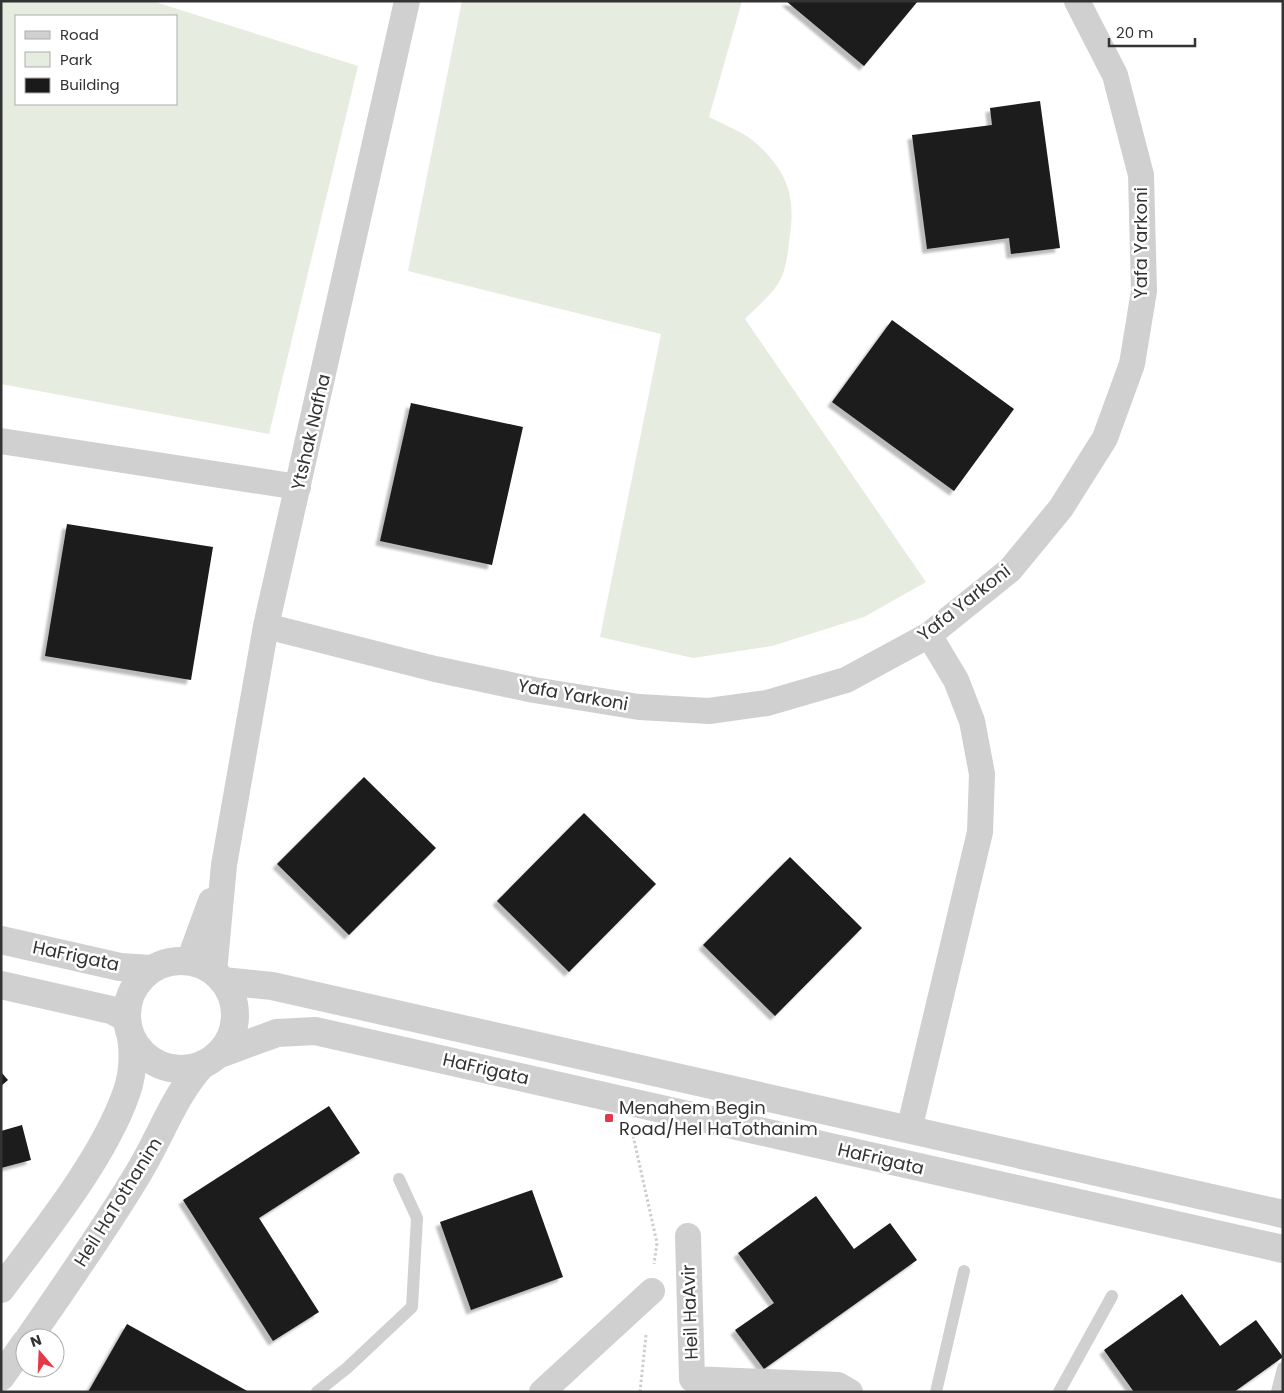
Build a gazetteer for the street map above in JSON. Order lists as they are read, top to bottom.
{
  "streets": {
    "street": [
      "Yafa Yarkoni",
      "Ytshak Nafha",
      "HaFrigata",
      "Heil HaTothanim",
      "Heil HaAvir"
    ]
  },
  "crossings": [
    ["Yafa Yarkoni", "Ytshak Nafha"],
    ["Ytshak Nafha", "HaFrigata"],
    ["Ytshak Nafha", "Heil HaTothanim"],
    ["HaFrigata", "Heil HaTothanim"]
  ],
  "places": {
    "transit": ["Menahem Begin Road/Hel HaTothanim"]
  },
  "legend": ["Road", "Park", "Building"],
  "scale_bar": "20 m",
  "north": "top"
}
